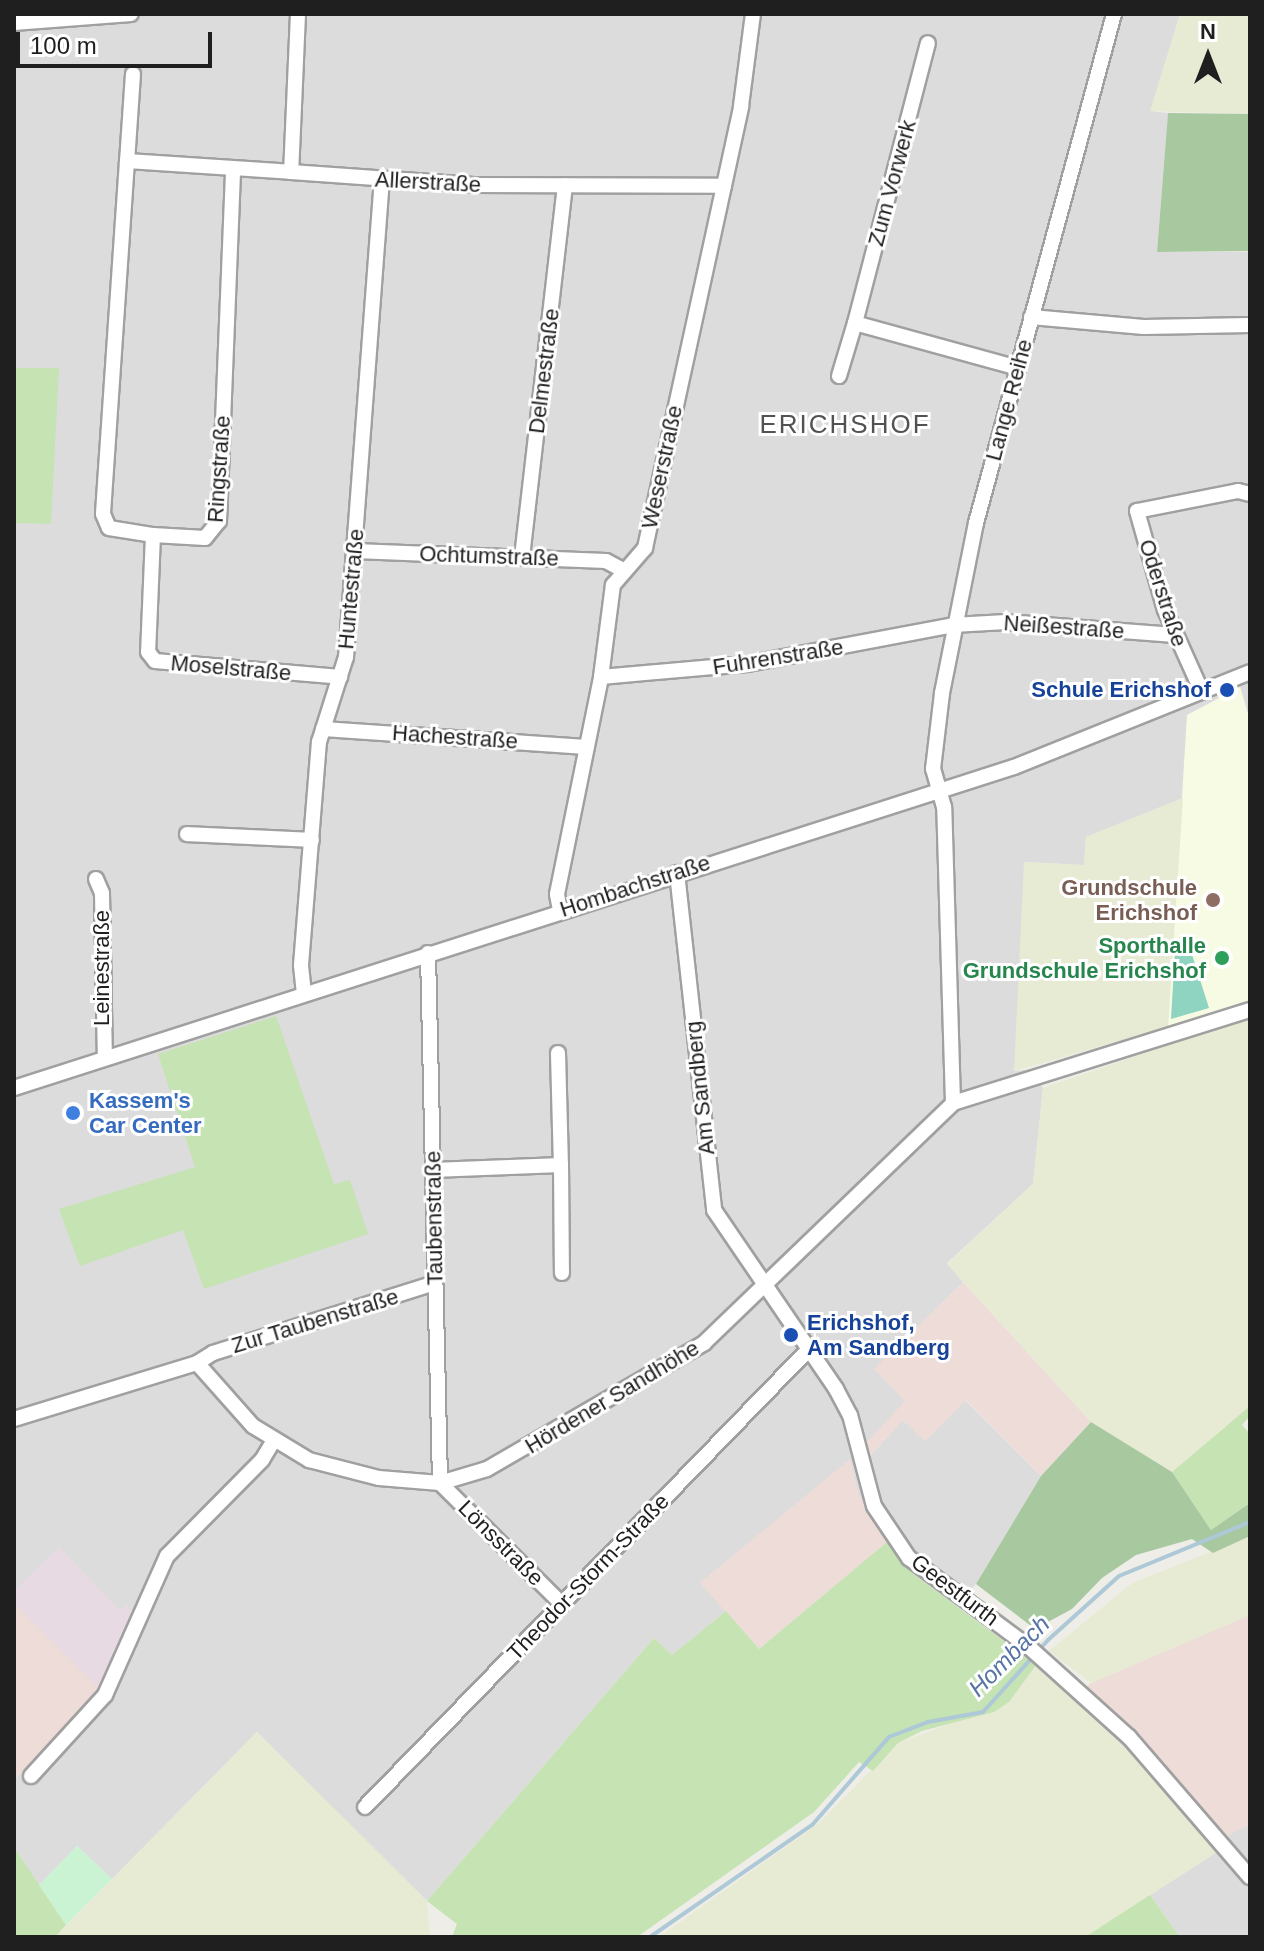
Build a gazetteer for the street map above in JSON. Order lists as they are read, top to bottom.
{
  "streets": {
    "street": [
      "Allerstraße",
      "Zum Vorwerk",
      "Delmestraße",
      "Lange Reihe",
      "Weserstraße",
      "Ringstraße",
      "Ochtumstraße",
      "Huntestraße",
      "Oderstraße",
      "Neißestraße",
      "Fuhrenstraße",
      "Moselstraße",
      "Hachestraße",
      "Hombachstraße",
      "Leinestraße",
      "Am Sandberg",
      "Taubenstraße",
      "Zur Taubenstraße",
      "Hördener Sandhöhe",
      "Lönsstraße",
      "Theodor-Storm-Straße",
      "Geestfurth"
    ]
  },
  "crossings": [
    ["Allerstraße", "Delmestraße"],
    ["Allerstraße", "Weserstraße"],
    ["Allerstraße", "Huntestraße"],
    ["Delmestraße", "Ochtumstraße"],
    ["Lange Reihe", "Neißestraße"],
    ["Lange Reihe", "Fuhrenstraße"],
    ["Lange Reihe", "Hombachstraße"],
    ["Lange Reihe", "Hördener Sandhöhe"],
    ["Weserstraße", "Ochtumstraße"],
    ["Weserstraße", "Fuhrenstraße"],
    ["Weserstraße", "Hachestraße"],
    ["Weserstraße", "Hombachstraße"],
    ["Ringstraße", "Moselstraße"],
    ["Ochtumstraße", "Huntestraße"],
    ["Huntestraße", "Moselstraße"],
    ["Huntestraße", "Hachestraße"],
    ["Huntestraße", "Hombachstraße"],
    ["Oderstraße", "Neißestraße"],
    ["Oderstraße", "Hombachstraße"],
    ["Neißestraße", "Fuhrenstraße"],
    ["Hombachstraße", "Leinestraße"],
    ["Hombachstraße", "Am Sandberg"],
    ["Hombachstraße", "Taubenstraße"],
    ["Am Sandberg", "Hördener Sandhöhe"],
    ["Am Sandberg", "Geestfurth"],
    ["Taubenstraße", "Zur Taubenstraße"],
    ["Taubenstraße", "Hördener Sandhöhe"],
    ["Taubenstraße", "Lönsstraße"],
    ["Zur Taubenstraße", "Hördener Sandhöhe"],
    ["Hördener Sandhöhe", "Lönsstraße"],
    ["Hördener Sandhöhe", "Geestfurth"],
    ["Lönsstraße", "Theodor-Storm-Straße"],
    ["Theodor-Storm-Straße", "Geestfurth"]
  ],
  "districts": ["ERICHSHOF"],
  "water": ["Hombach"],
  "places": [
    "Schule Erichshof",
    "Grundschule Erichshof",
    "Sporthalle Grundschule Erichshof",
    "Kassem's Car Center",
    "Erichshof, Am Sandberg"
  ],
  "scale_bar": "100 m",
  "north": "top"
}
